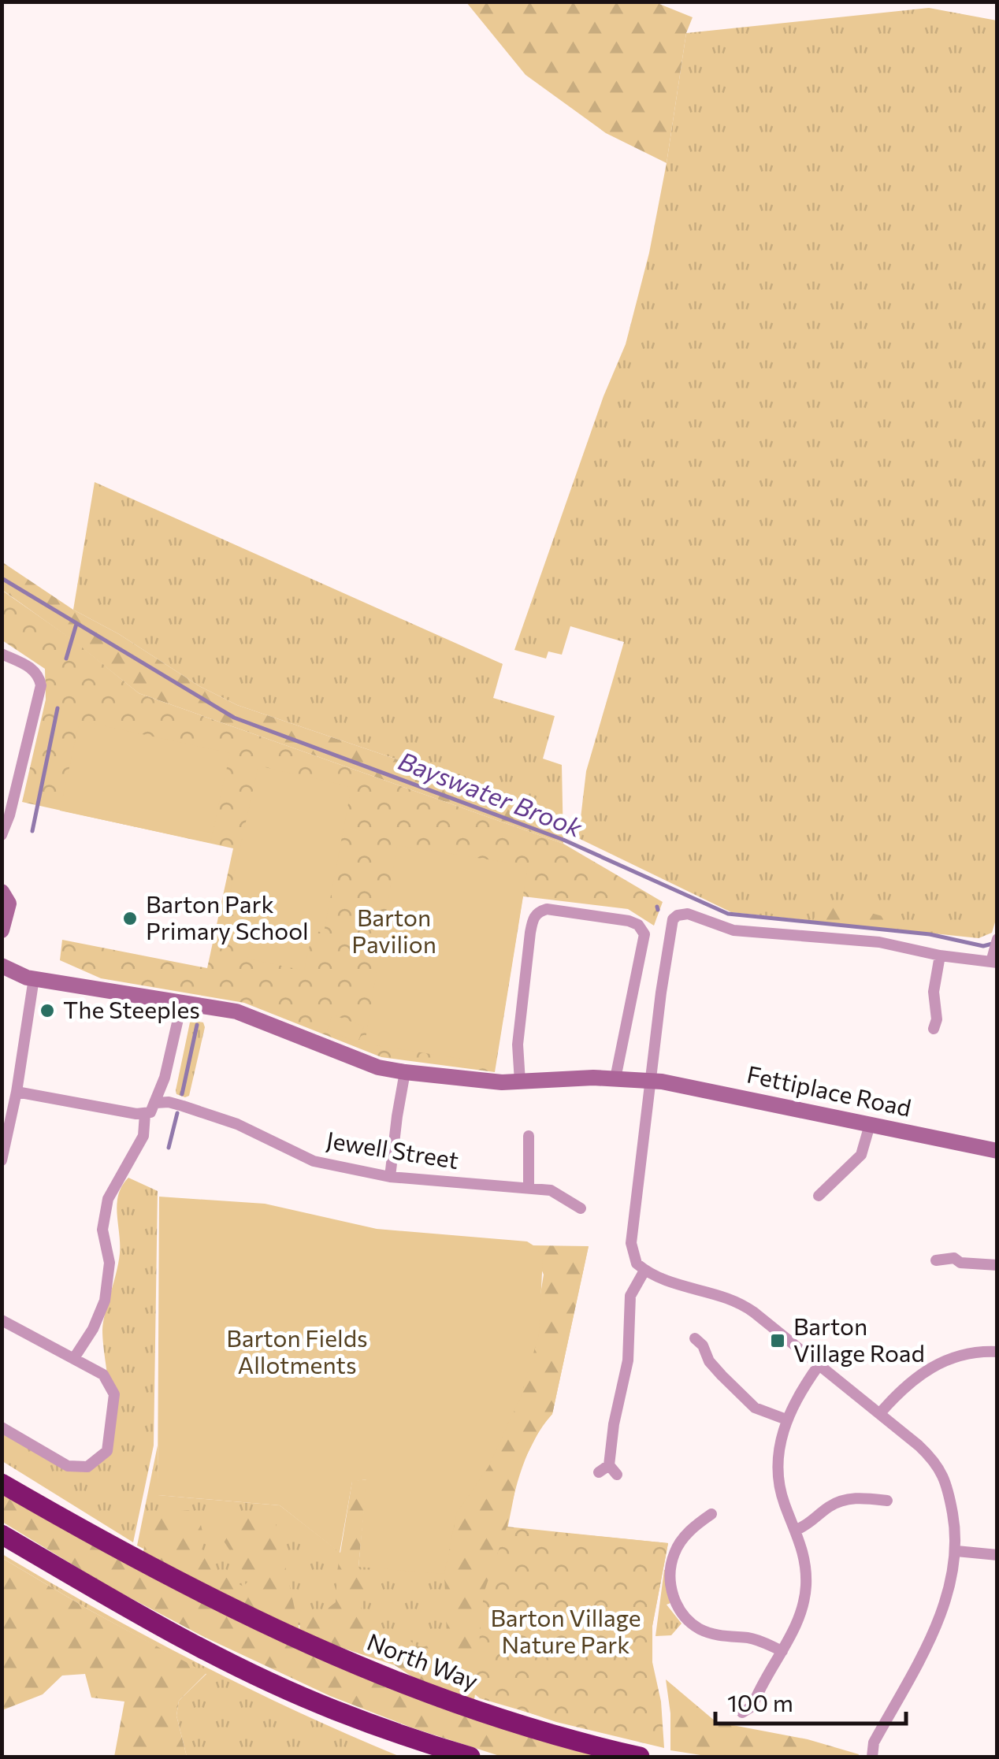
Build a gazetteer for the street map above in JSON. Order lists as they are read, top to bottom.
{
  "streets": {
    "highway": ["North Way"],
    "street": ["Fettiplace Road", "Jewell Street"]
  },
  "water": ["Bayswater Brook"],
  "parks": ["Barton Pavilion", "Barton Fields Allotments", "Barton Village Nature Park"],
  "places": {
    "other": ["Barton Park Primary School", "The Steeples"],
    "transit": ["Barton Village Road"]
  },
  "scale_bar": "100 m"
}
